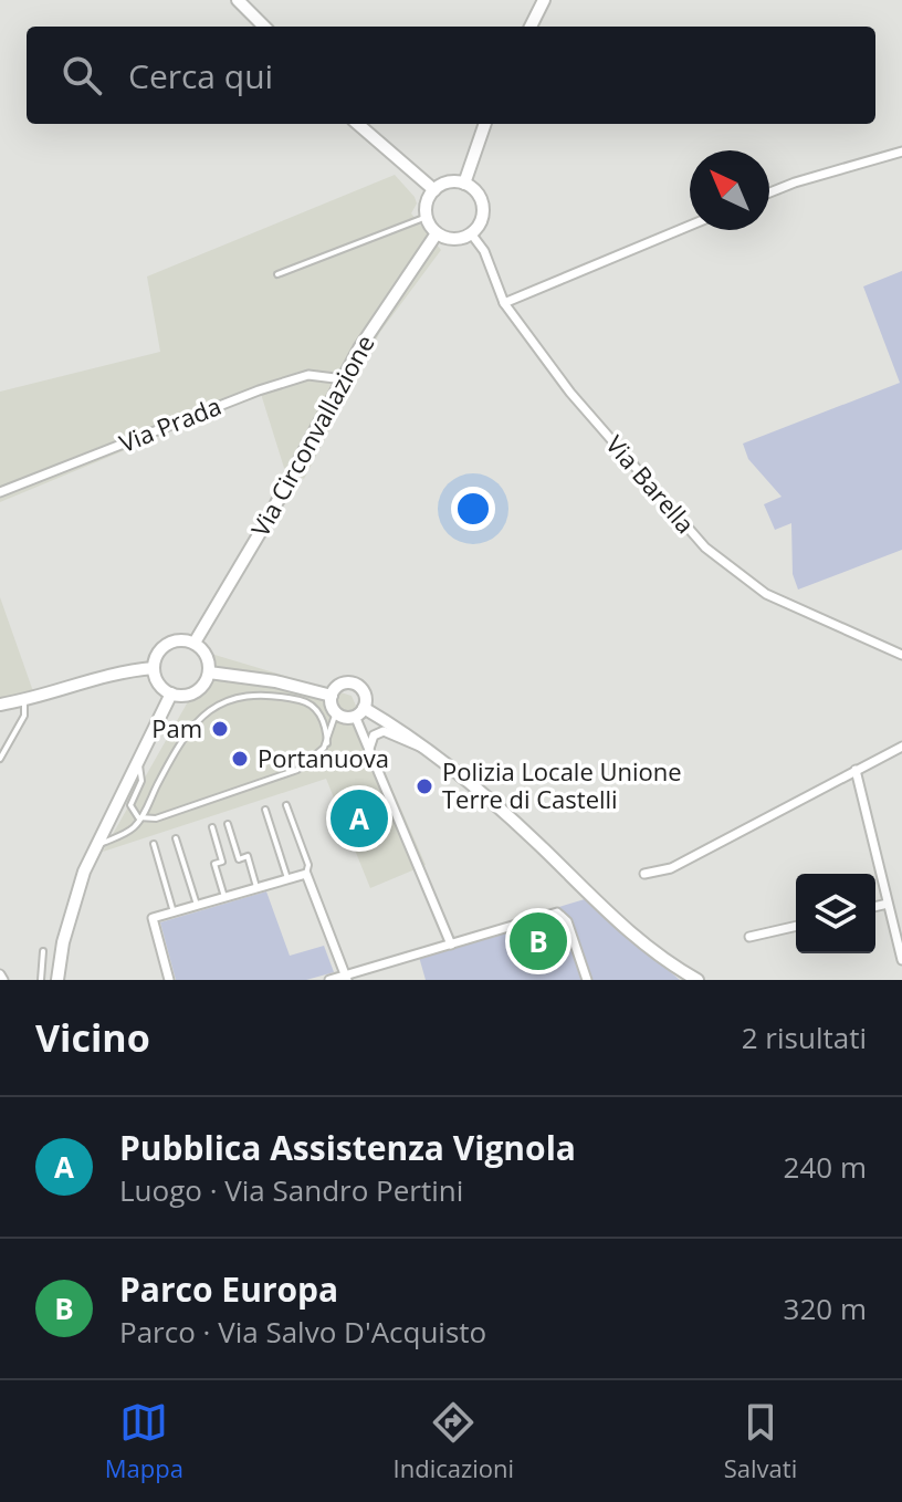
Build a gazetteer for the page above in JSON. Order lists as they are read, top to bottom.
{
  "streets": {
    "main road": ["Via Circonvallazione"],
    "street": ["Via Prada", "Via Barella"]
  },
  "crossings": [
    ["Via Prada", "Via Circonvallazione"],
    ["Via Circonvallazione", "Via Barella"]
  ],
  "places": ["Pam", "Portanuova", "Polizia Locale Unione Terre di Castelli"],
  "north": "top left",
  "page": {
    "search": "Cerca qui",
    "pins": ["A", "B"],
    "heading": ["Vicino", "2 risultati"],
    "list": [
      {
        "mark": "A",
        "name": "Pubblica Assistenza Vignola",
        "note": "Luogo · Via Sandro Pertini",
        "value": "240 m"
      },
      {
        "mark": "B",
        "name": "Parco Europa",
        "note": "Parco · Via Salvo D'Acquisto",
        "value": "320 m"
      }
    ],
    "nav": ["Mappa", "Indicazioni", "Salvati"]
  }
}
